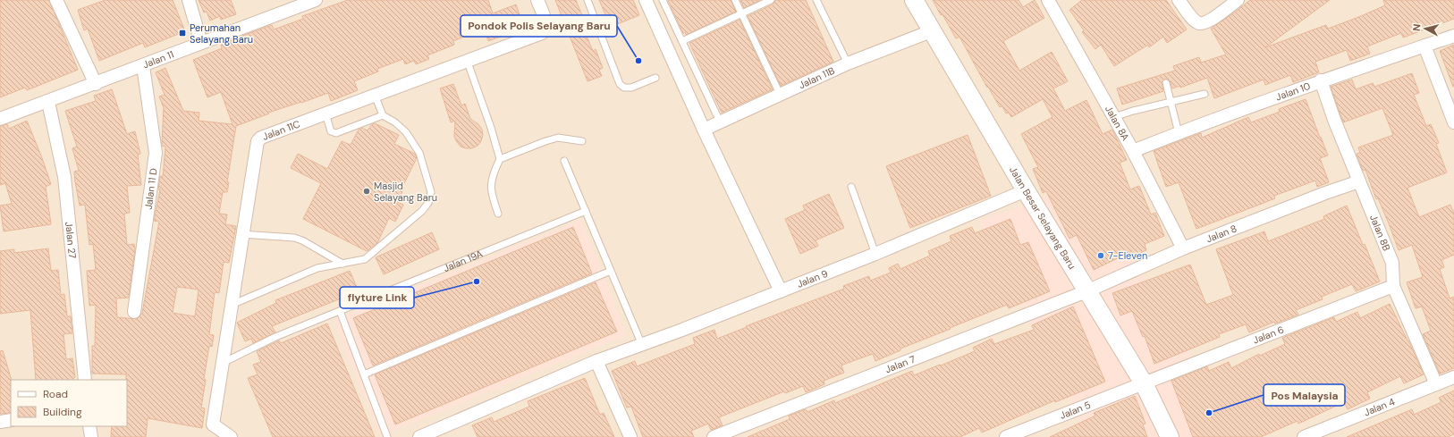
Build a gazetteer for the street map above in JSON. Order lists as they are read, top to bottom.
{
  "streets": {
    "street": [
      "Jalan 11",
      "Jalan 11B",
      "Jalan 10",
      "Jalan 8A",
      "Jalan 11C",
      "Jalan 11 D",
      "Jalan Besar Selayang Baru",
      "Jalan 8B",
      "Jalan 8",
      "Jalan 27",
      "Jalan 9",
      "Jalan 6",
      "Jalan 7",
      "Jalan 4",
      "Jalan 5"
    ],
    "lane": ["Jalan 19A"]
  },
  "crossings": [
    ["Jalan 11", "Jalan 11 D"],
    ["Jalan 11", "Jalan 27"],
    ["Jalan 11B", "Jalan Besar Selayang Baru"],
    ["Jalan 10", "Jalan 8A"],
    ["Jalan 10", "Jalan 8B"],
    ["Jalan 8A", "Jalan 8"],
    ["Jalan 11C", "Jalan 19A"],
    ["Jalan Besar Selayang Baru", "Jalan 8"],
    ["Jalan Besar Selayang Baru", "Jalan 9"],
    ["Jalan Besar Selayang Baru", "Jalan 6"],
    ["Jalan Besar Selayang Baru", "Jalan 7"],
    ["Jalan Besar Selayang Baru", "Jalan 5"],
    ["Jalan 8B", "Jalan 8"],
    ["Jalan 8B", "Jalan 6"],
    ["Jalan 8B", "Jalan 4"],
    ["Jalan 8", "Jalan 7"],
    ["Jalan 6", "Jalan 5"]
  ],
  "places": {
    "transit": ["Perumahan Selayang Baru"],
    "other": [
      "Pondok Polis Selayang Baru",
      "Masjid Selayang Baru",
      "7-Eleven",
      "flyture Link",
      "Pos Malaysia"
    ]
  },
  "legend": ["Road", "Building"],
  "north": "left"
}
